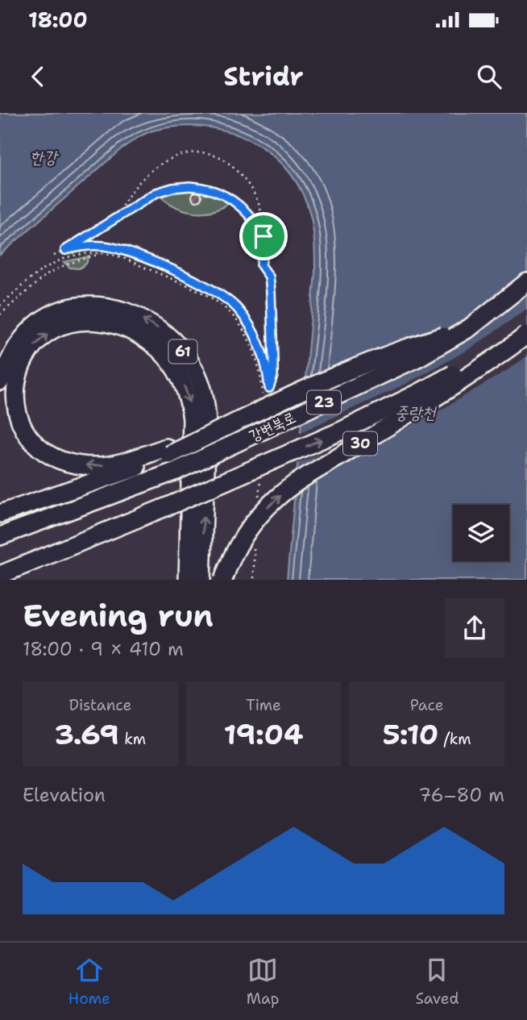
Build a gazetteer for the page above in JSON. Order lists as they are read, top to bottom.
{
  "streets": {
    "highway": [
      "61",
      "23",
      "강변북로",
      "30"
    ]
  },
  "crossings": [
    ["강변북로", "30"]
  ],
  "water": ["한강", "중랑천"],
  "page": {
    "status": "18:00",
    "header": "Stridr",
    "heading": ["Evening run", "18:00 · 9 × 410 m"],
    "stats": [
      ["Distance", "3.69 km"],
      ["Time", "19:04"],
      ["Pace", "5:10 /km"]
    ],
    "chart": ["Elevation", "76–80 m"],
    "tabs": ["Home", "Map", "Saved"]
  }
}
